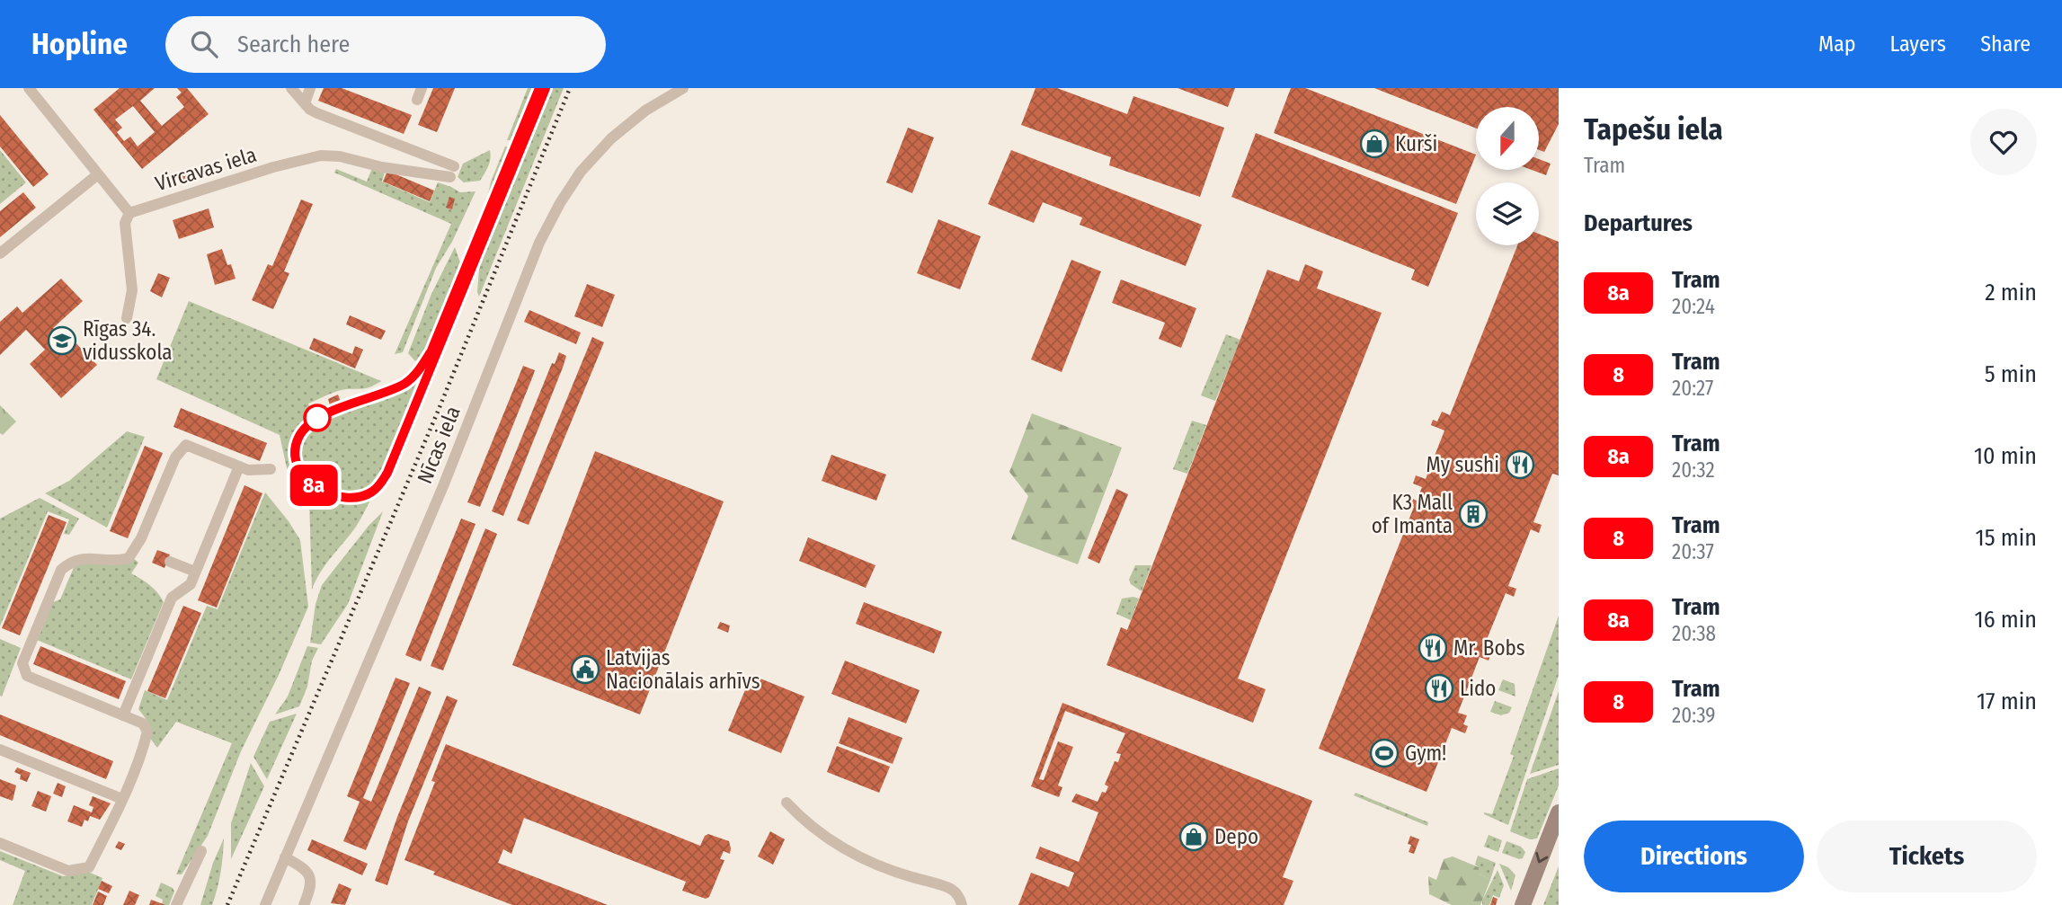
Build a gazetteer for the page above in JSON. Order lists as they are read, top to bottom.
{
  "streets": {
    "street": ["Vircavas iela", "Nīcas iela"]
  },
  "places": {
    "shop": ["Kurši", "Depo"],
    "school or university": ["Rīgas 34. vidusskola"],
    "restaurant": ["My sushi", "Mr. Bobs", "Lido"],
    "building": ["K3 Mall of Imanta"],
    "public building": ["Latvijas Nacionālais arhīvs"],
    "sports": ["Gym!"]
  },
  "lines": ["tram line 8a"],
  "north": "bottom",
  "page": {
    "header": "Hopline",
    "search": "Search here",
    "nav": ["Map", "Layers", "Share"],
    "on_map": "8a",
    "heading": [
      ["Tapešu iela", "Tram"],
      "Departures"
    ],
    "list": [
      {
        "mark": "8a",
        "name": "Tram",
        "note": "20:24",
        "value": "2 min"
      },
      {
        "mark": "8",
        "name": "Tram",
        "note": "20:27",
        "value": "5 min"
      },
      {
        "mark": "8a",
        "name": "Tram",
        "note": "20:32",
        "value": "10 min"
      },
      {
        "mark": "8",
        "name": "Tram",
        "note": "20:37",
        "value": "15 min"
      },
      {
        "mark": "8a",
        "name": "Tram",
        "note": "20:38",
        "value": "16 min"
      },
      {
        "mark": "8",
        "name": "Tram",
        "note": "20:39",
        "value": "17 min"
      }
    ],
    "buttons": ["Directions", "Tickets"]
  }
}
